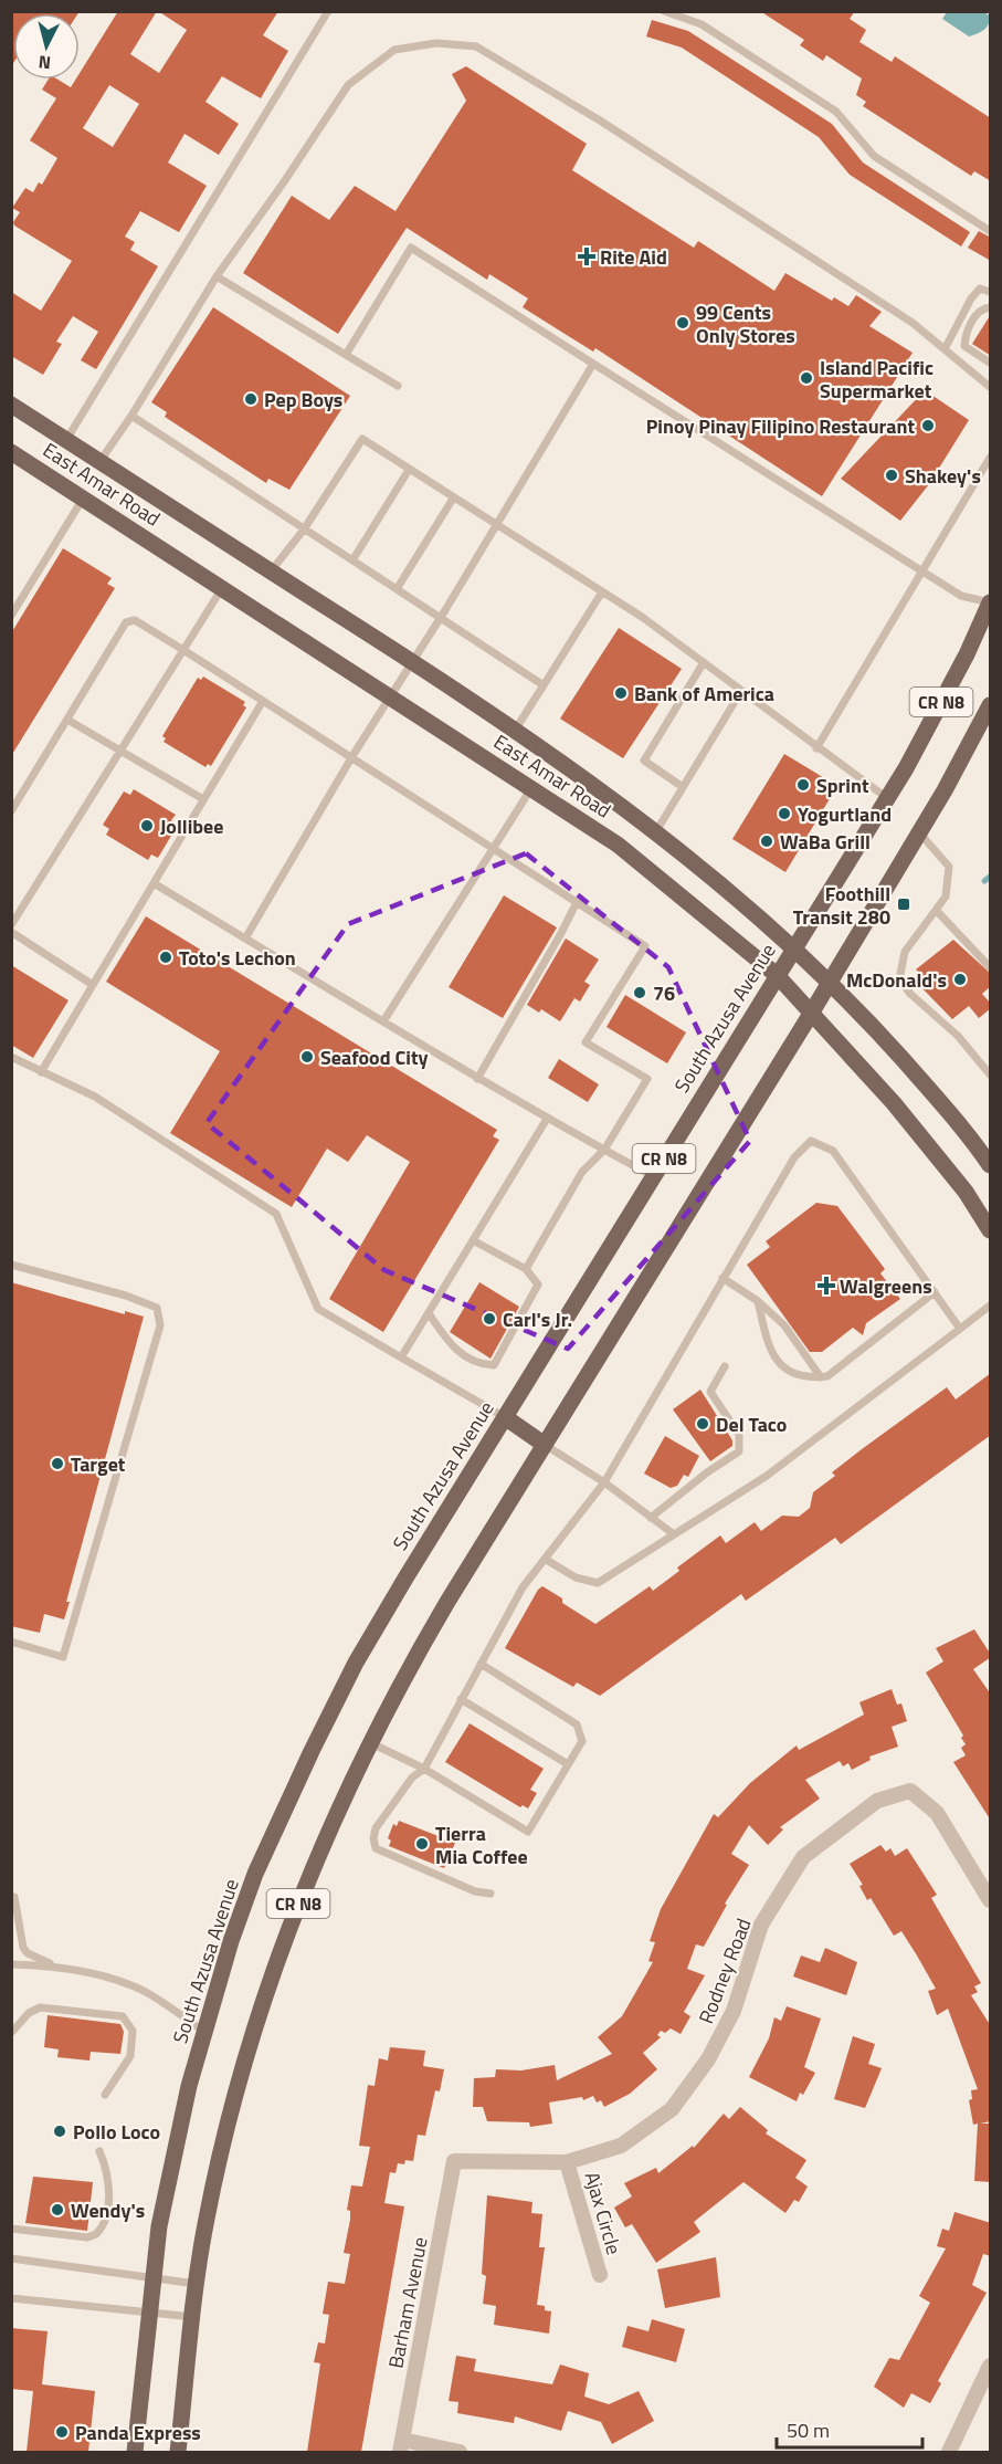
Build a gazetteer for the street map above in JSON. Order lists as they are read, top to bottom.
{
  "streets": {
    "main road": ["East Amar Road", "CR N8", "South Azusa Avenue"],
    "street": ["Rodney Road", "Ajax Circle", "Barham Avenue"]
  },
  "crossings": [
    ["East Amar Road", "CR N8"],
    ["East Amar Road", "South Azusa Avenue"],
    ["Rodney Road", "Ajax Circle"],
    ["Rodney Road", "Barham Avenue"]
  ],
  "places": {
    "health": ["Rite Aid", "Walgreens"],
    "other": [
      "99 Cents Only Stores",
      "Island Pacific Supermarket",
      "Pep Boys",
      "Pinoy Pinay Filipino Restaurant",
      "Shakey's",
      "Bank of America",
      "Sprint",
      "Yogurtland",
      "Jollibee",
      "WaBa Grill",
      "Toto's Lechon",
      "McDonald's",
      "76",
      "Seafood City",
      "Carl's Jr.",
      "Del Taco",
      "Target",
      "Tierra Mia Coffee",
      "Pollo Loco",
      "Wendy's",
      "Panda Express"
    ],
    "transit": ["Foothill Transit 280"]
  },
  "scale_bar": "50 m",
  "north": "bottom"
}
